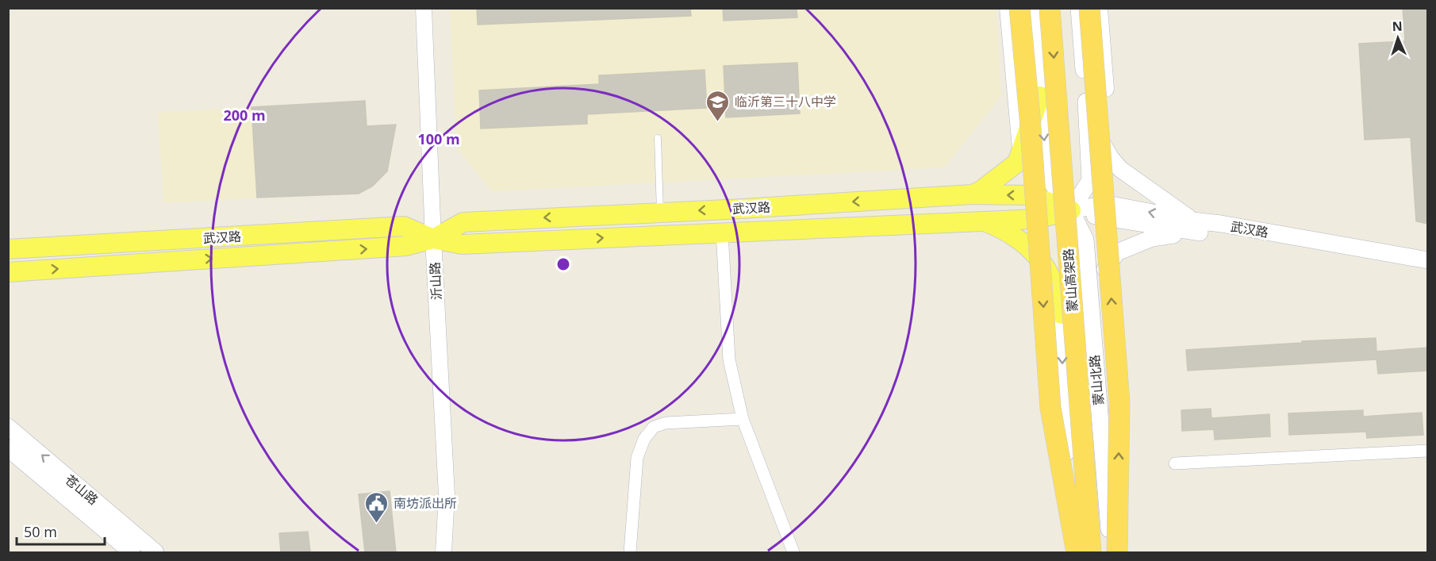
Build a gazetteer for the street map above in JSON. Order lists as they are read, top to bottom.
{
  "streets": {
    "highway": ["蒙山高架路"],
    "main road": ["武汉路", "蒙山北路", "苍山路"],
    "street": ["沂山路"]
  },
  "crossings": [
    ["武汉路", "沂山路"],
    ["武汉路", "蒙山北路"]
  ],
  "places": {
    "school or university": ["临沂第三十八中学"],
    "public building": ["南坊派出所"]
  },
  "scale_bar": "50 m",
  "north": "top",
  "rings": ["200 m", "100 m"]
}
